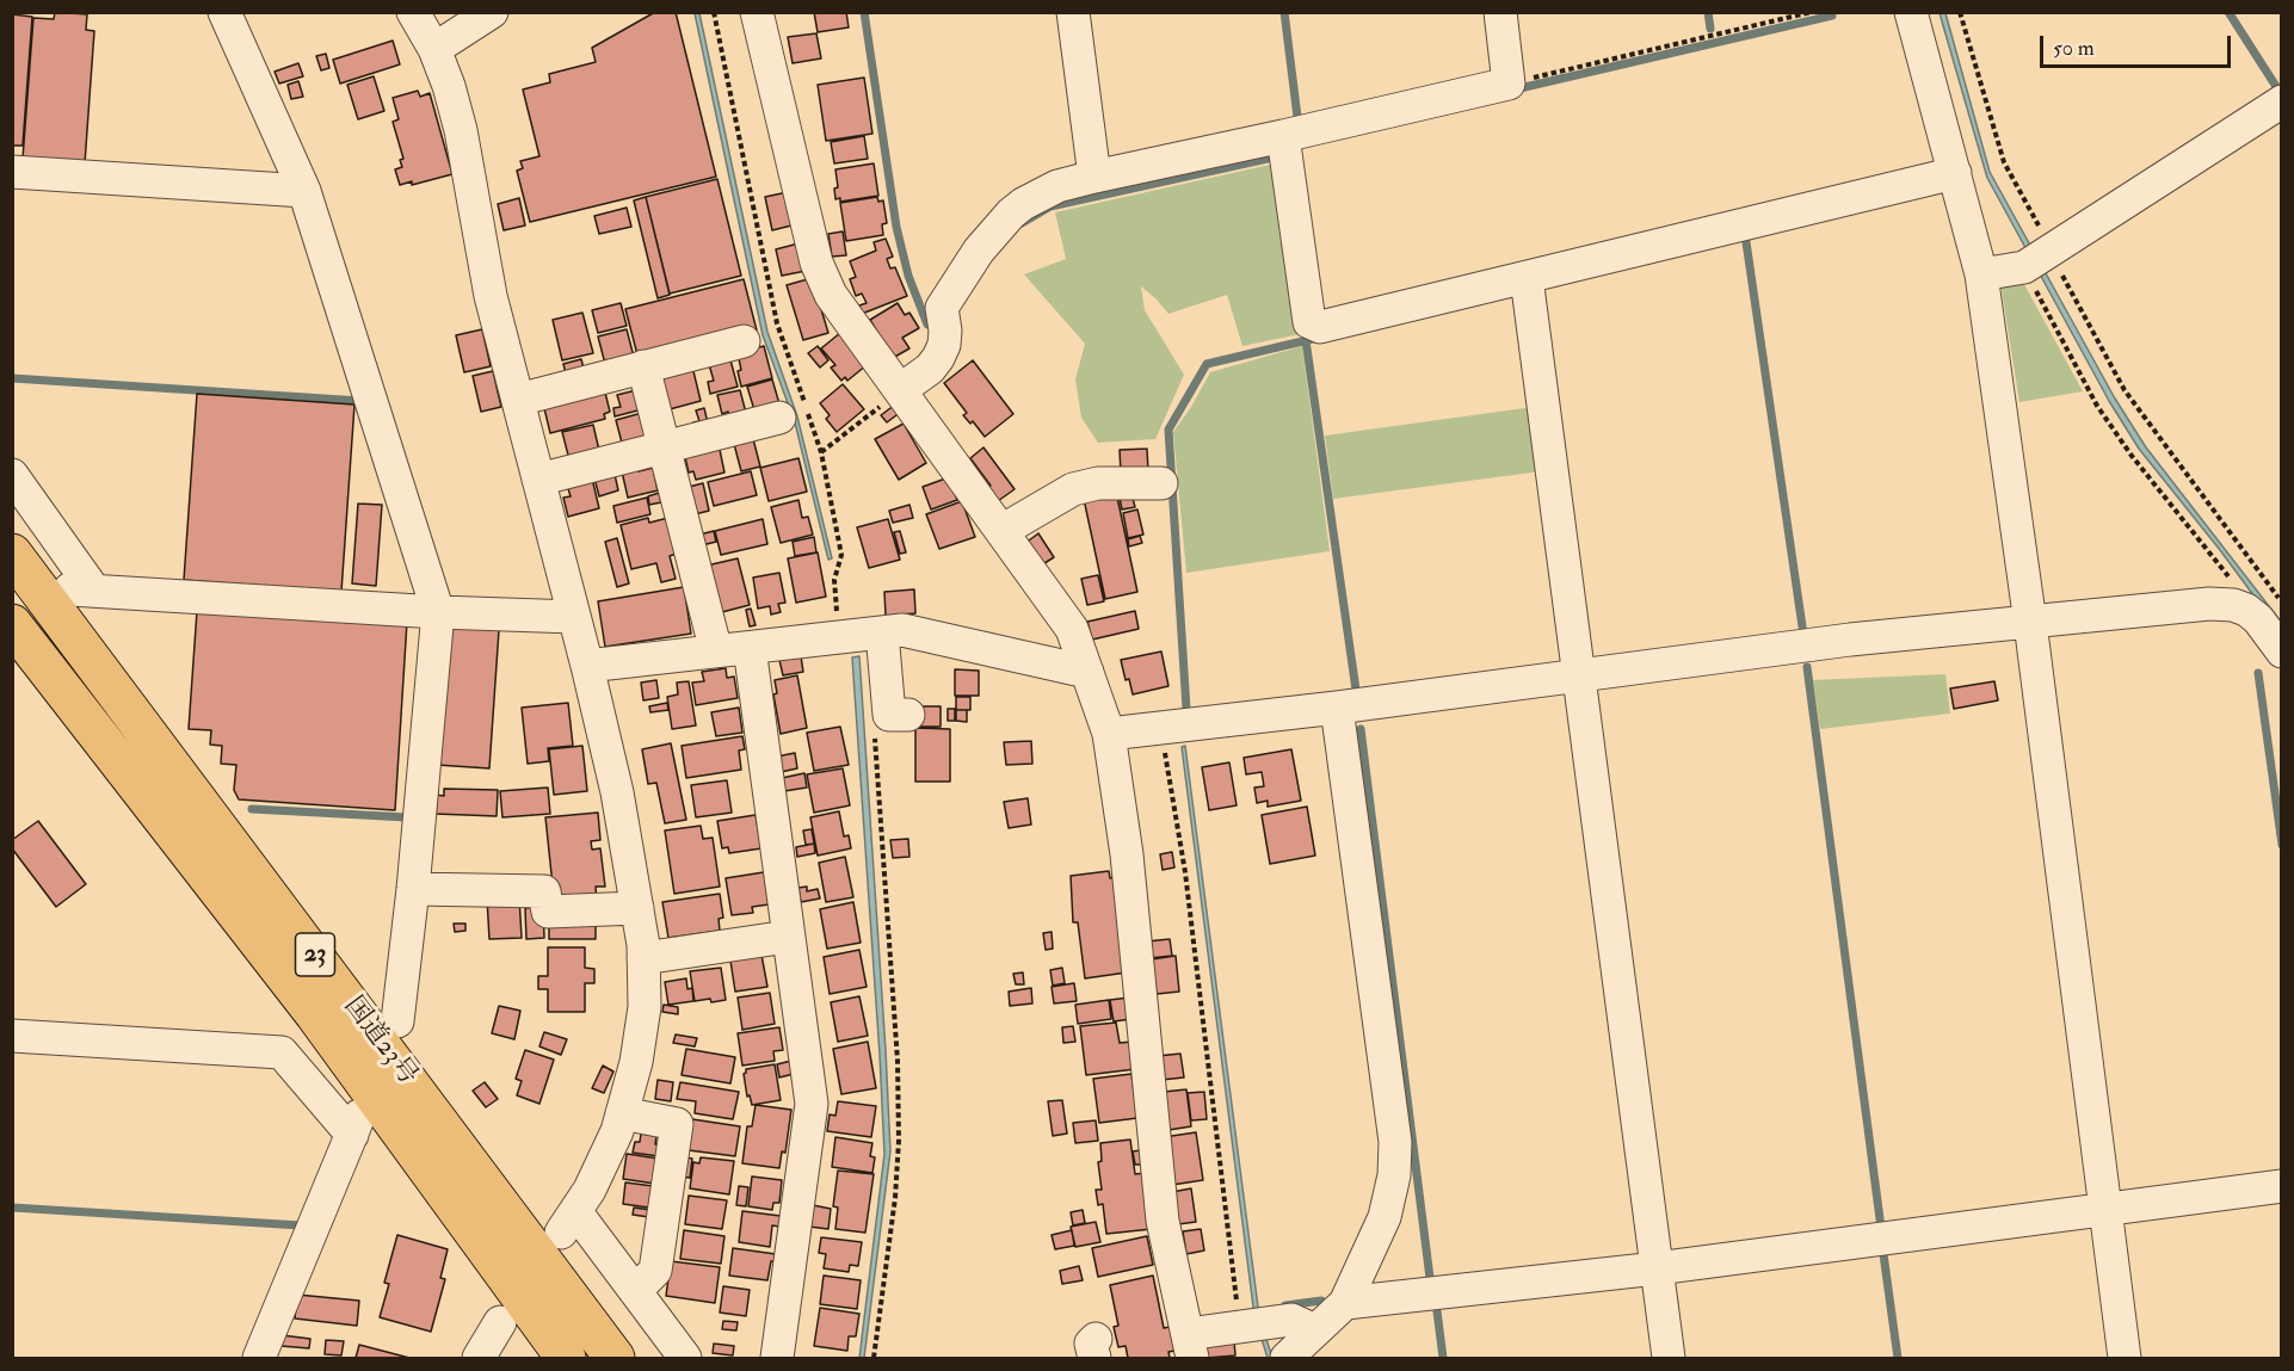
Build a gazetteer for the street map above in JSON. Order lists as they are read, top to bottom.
{
  "streets": {
    "highway": ["23", "国道23号"]
  },
  "scale_bar": "50 m"
}
